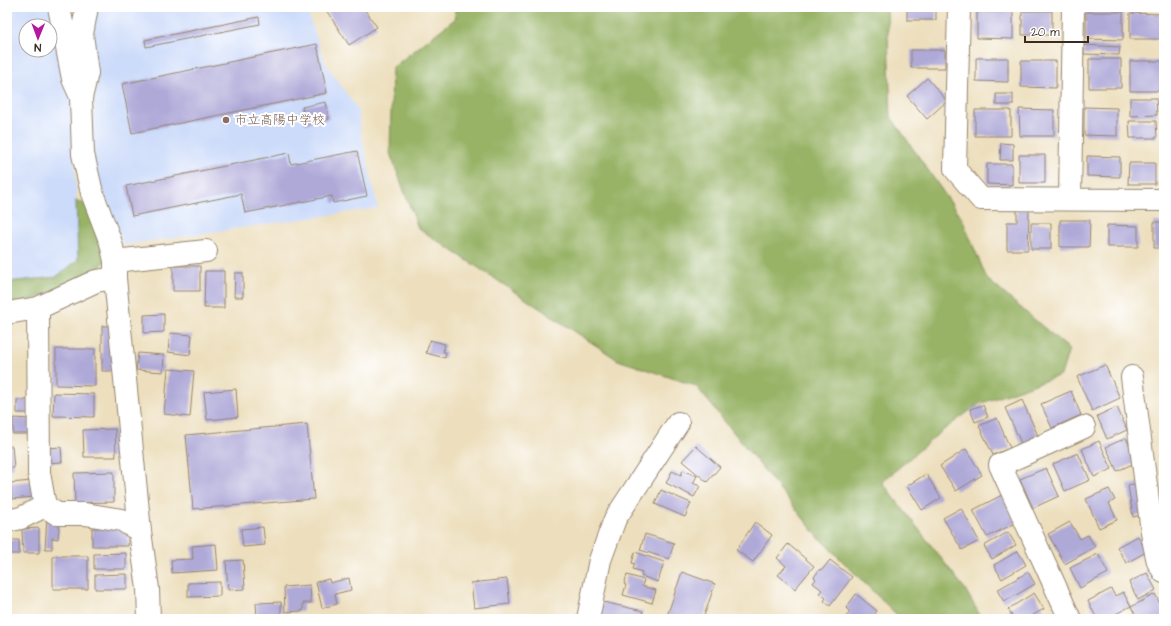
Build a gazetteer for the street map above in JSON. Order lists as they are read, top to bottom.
{
  "places": ["市立高陽中学校"],
  "scale_bar": "20 m",
  "north": "bottom"
}
